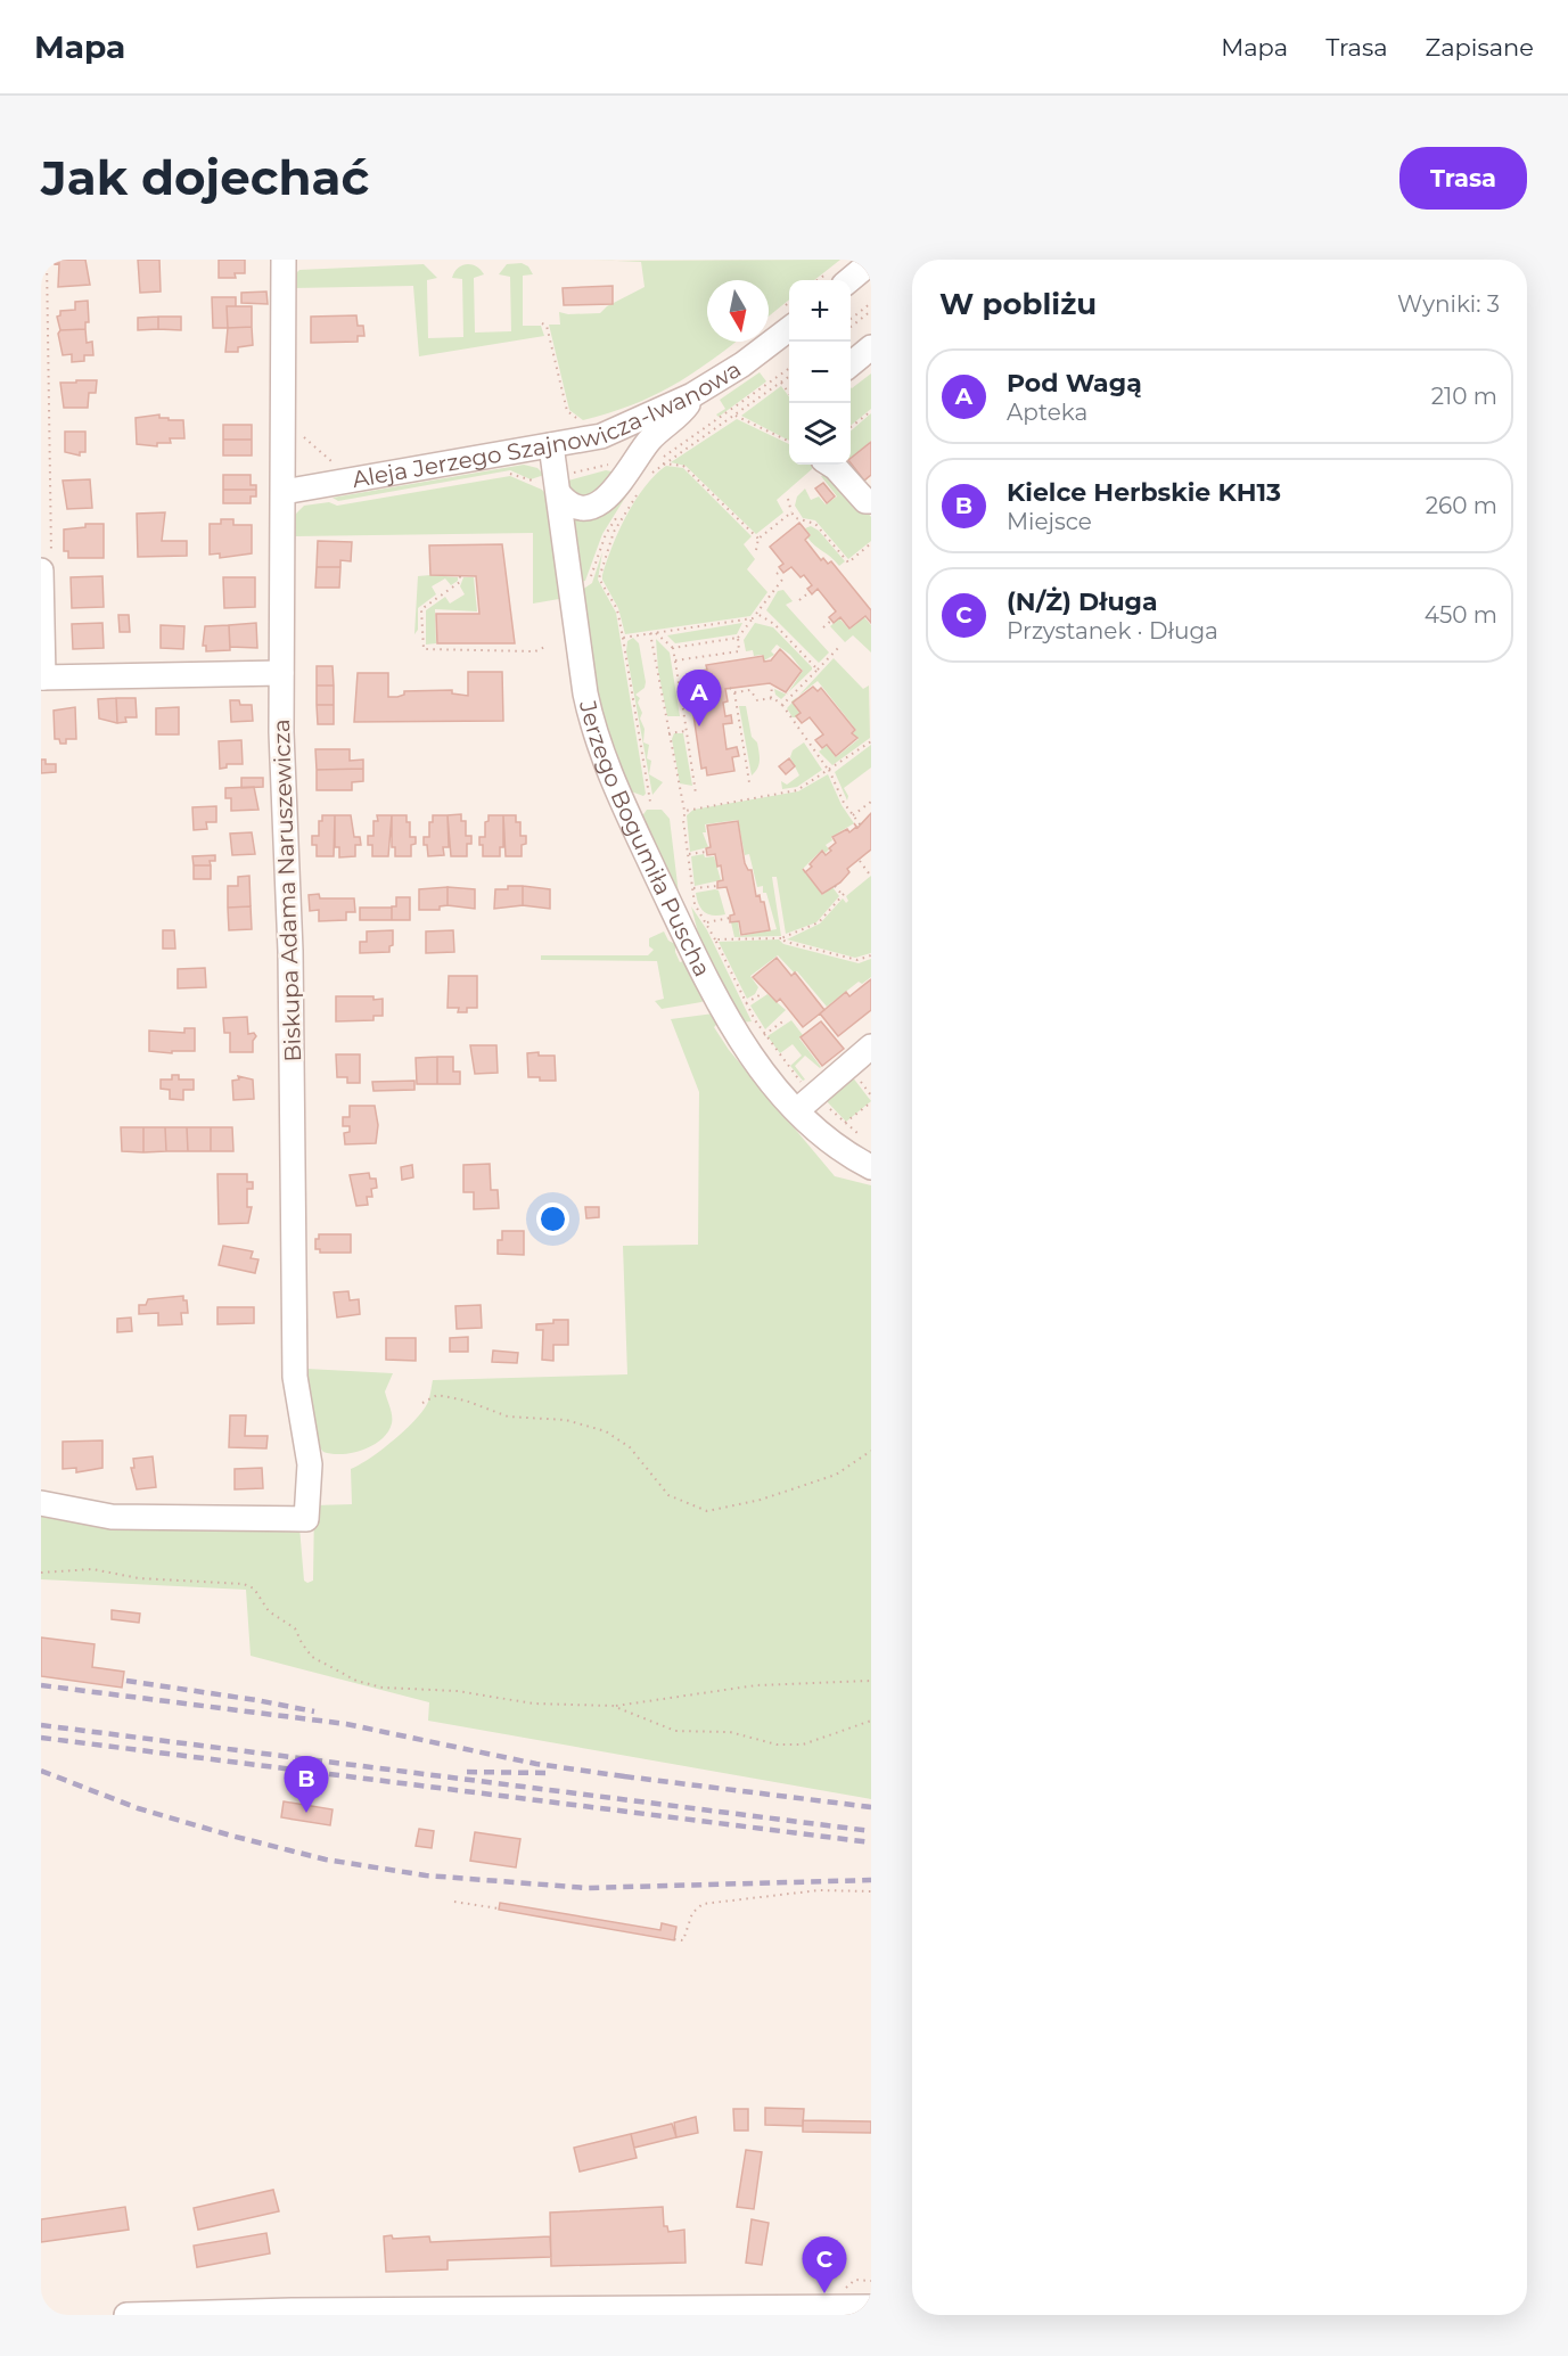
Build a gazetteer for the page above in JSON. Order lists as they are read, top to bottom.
{
  "streets": {
    "street": ["Aleja Jerzego Szajnowicza-Iwanowa", "Jerzego Bogumiła Puscha", "Biskupa Adama Naruszewicza"]
  },
  "crossings": [
    ["Aleja Jerzego Szajnowicza-Iwanowa", "Jerzego Bogumiła Puscha"],
    ["Aleja Jerzego Szajnowicza-Iwanowa", "Biskupa Adama Naruszewicza"]
  ],
  "north": "bottom",
  "page": {
    "header": "Mapa",
    "nav": ["Mapa", "Trasa", "Zapisane"],
    "buttons": "Trasa",
    "title": "Jak dojechać",
    "heading": ["W pobliżu", "Wyniki: 3"],
    "map_buttons": ["+", "−"],
    "list": [
      {
        "mark": "A",
        "name": "Pod Wagą",
        "note": "Apteka",
        "value": "210 m"
      },
      {
        "mark": "B",
        "name": "Kielce Herbskie KH13",
        "note": "Miejsce",
        "value": "260 m"
      },
      {
        "mark": "C",
        "name": "(N/Ż) Długa",
        "note": "Przystanek · Długa",
        "value": "450 m"
      }
    ],
    "pins": ["A", "B", "C"]
  }
}
